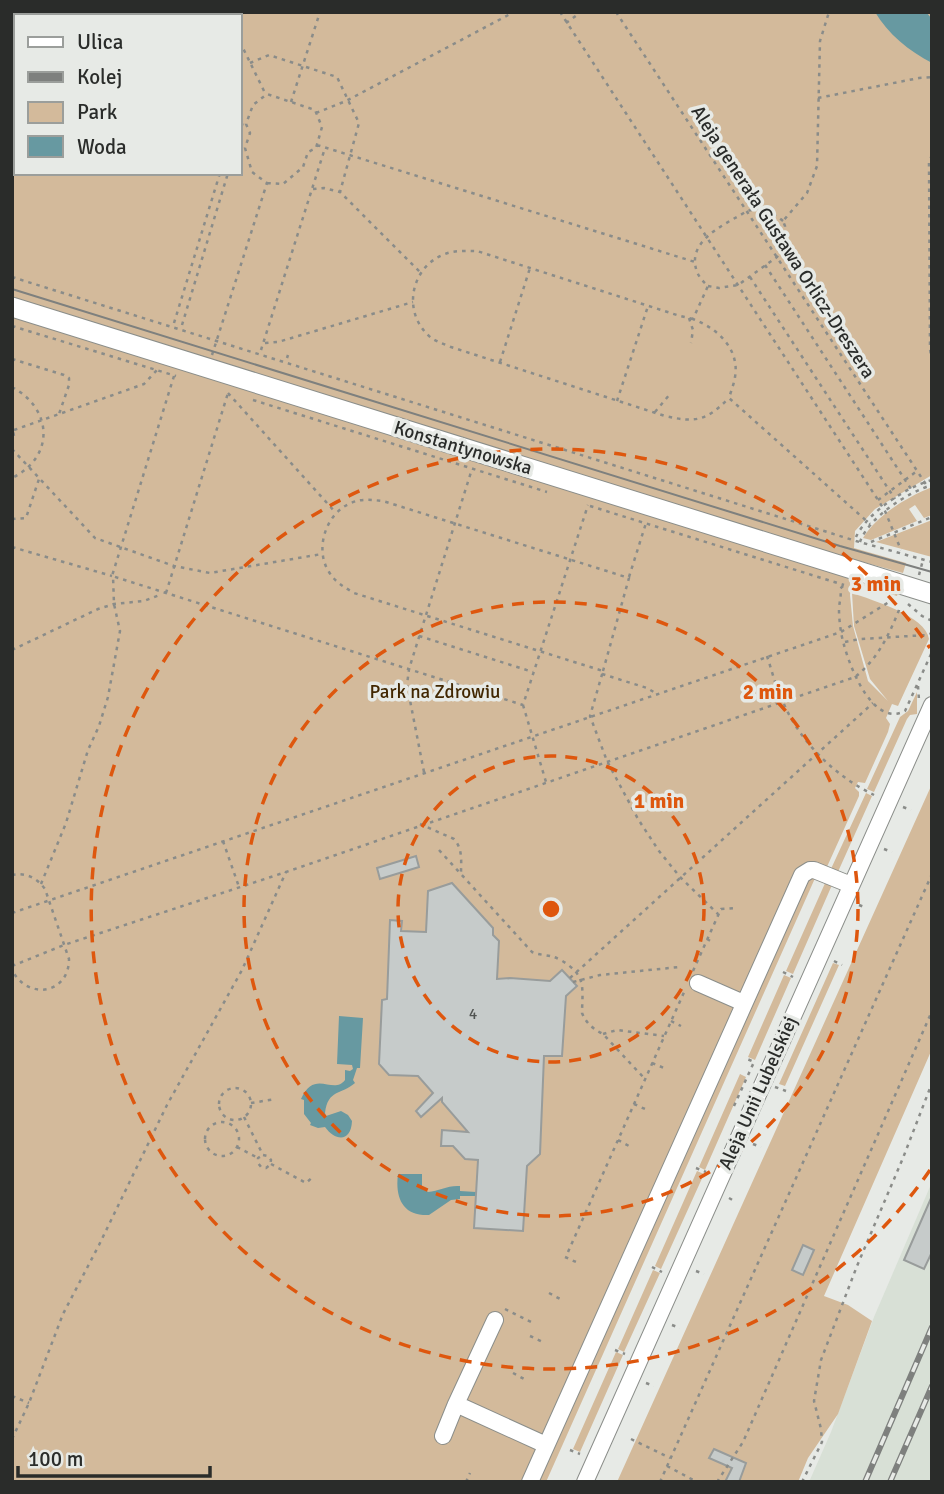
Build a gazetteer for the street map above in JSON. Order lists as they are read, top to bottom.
{
  "streets": {
    "main road": ["Konstantynowska"],
    "street": ["Aleja Unii Lubelskiej"],
    "path": ["Aleja generała Gustawa Orlicz-Dreszera"]
  },
  "parks": ["Park na Zdrowiu"],
  "house_numbers": ["4"],
  "legend": [
    "Ulica",
    "Kolej",
    "Park",
    "Woda"
  ],
  "scale_bar": "100 m",
  "rings": ["3 min", "2 min", "1 min"]
}
